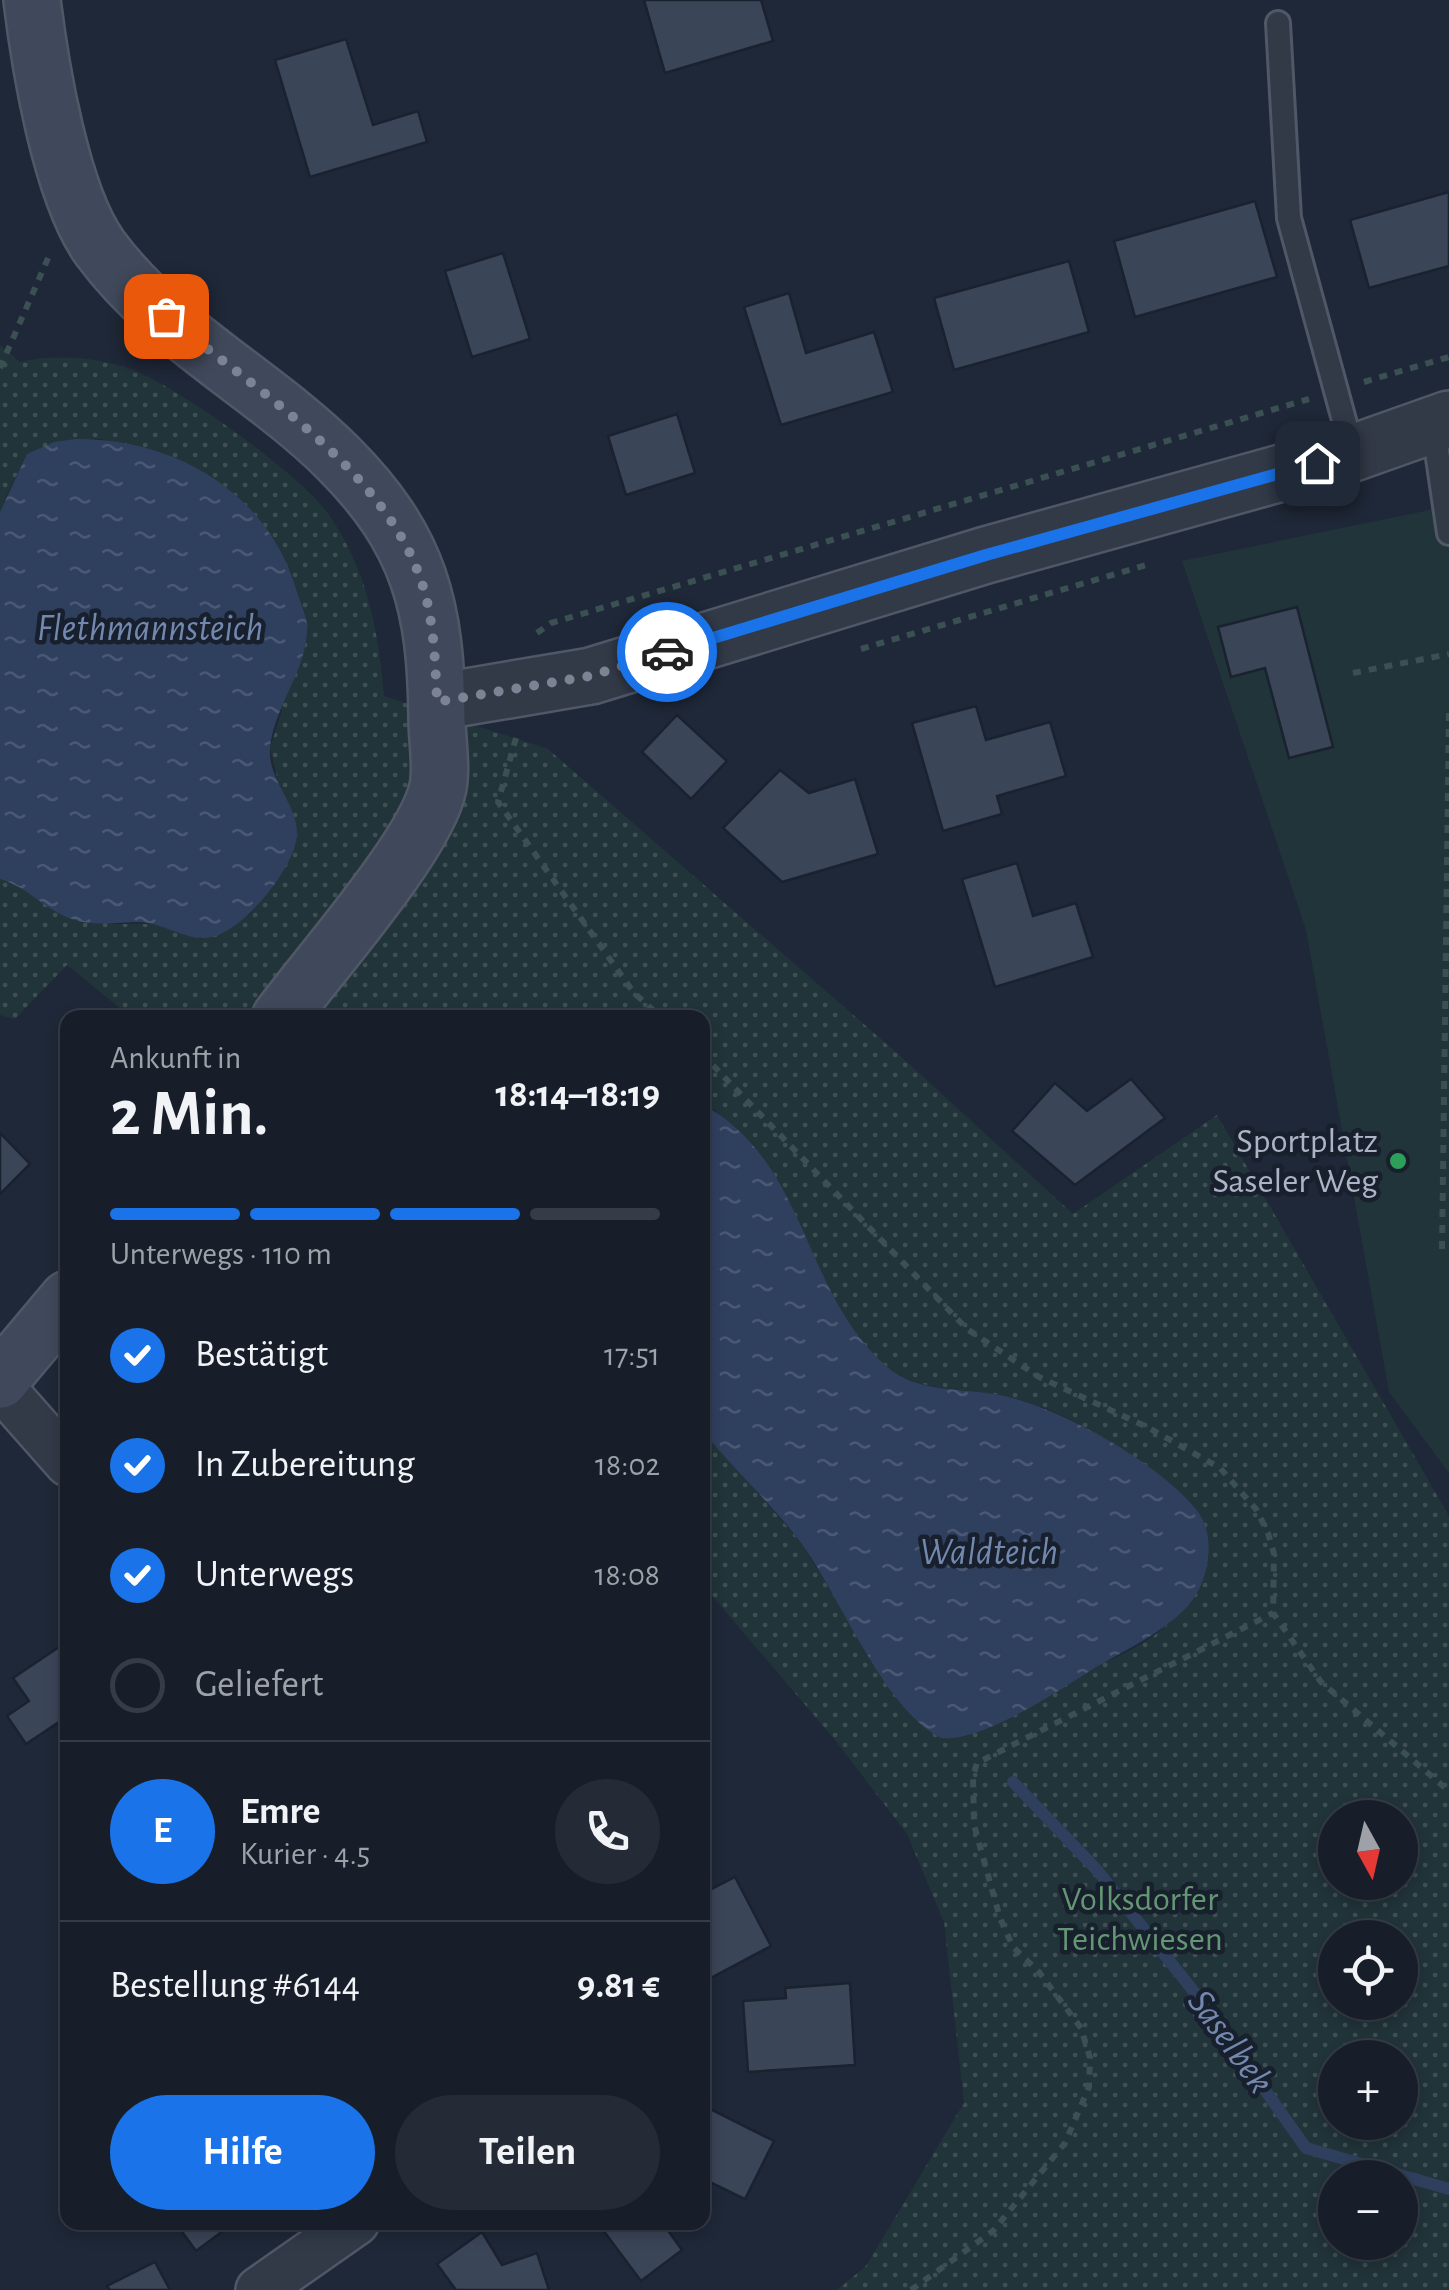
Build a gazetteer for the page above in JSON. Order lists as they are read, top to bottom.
{
  "water": ["Flethmannsteich", "Waldteich", "Saselbek"],
  "parks": ["Volksdorfer Teichwiesen"],
  "places": ["Sportplatz Saseler Weg"],
  "north": "bottom",
  "page": {
    "heading": ["2 Min.", "Ankunft in", "18:14–18:19"],
    "panel": [
      "Emre",
      "Kurier · 4.5",
      "Bestellung #6144",
      "9.81 €"
    ],
    "bar": "Unterwegs · 110 m",
    "list": [
      ["Bestätigt", "17:51"],
      ["In Zubereitung", "18:02"],
      ["Unterwegs", "18:08"],
      "Geliefert"
    ],
    "round": "E",
    "map_buttons": ["+", "−"],
    "buttons": ["Hilfe", "Teilen"]
  }
}
